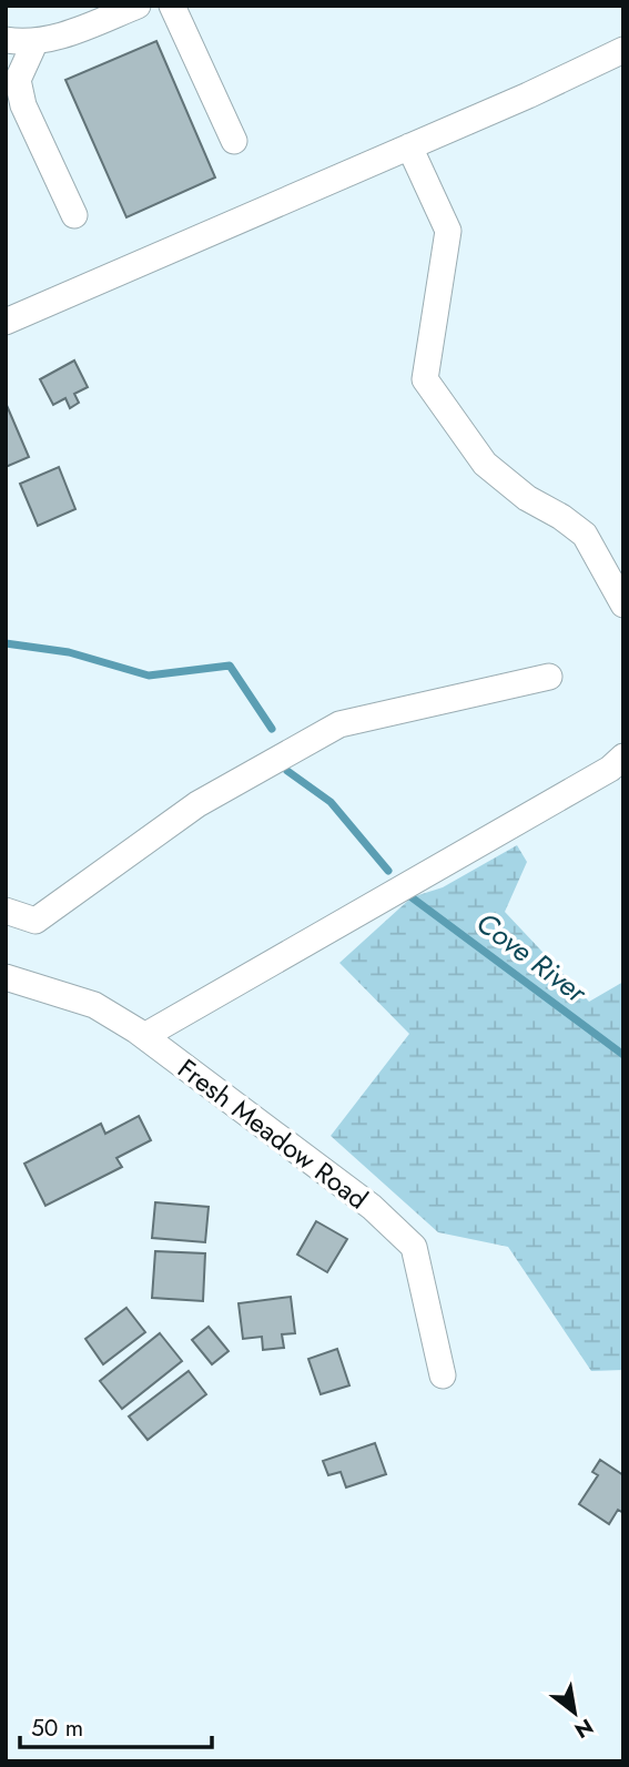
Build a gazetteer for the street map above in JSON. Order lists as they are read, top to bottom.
{
  "streets": {
    "street": ["Fresh Meadow Road"]
  },
  "water": ["Cove River"],
  "scale_bar": "50 m",
  "north": "bottom right"
}
